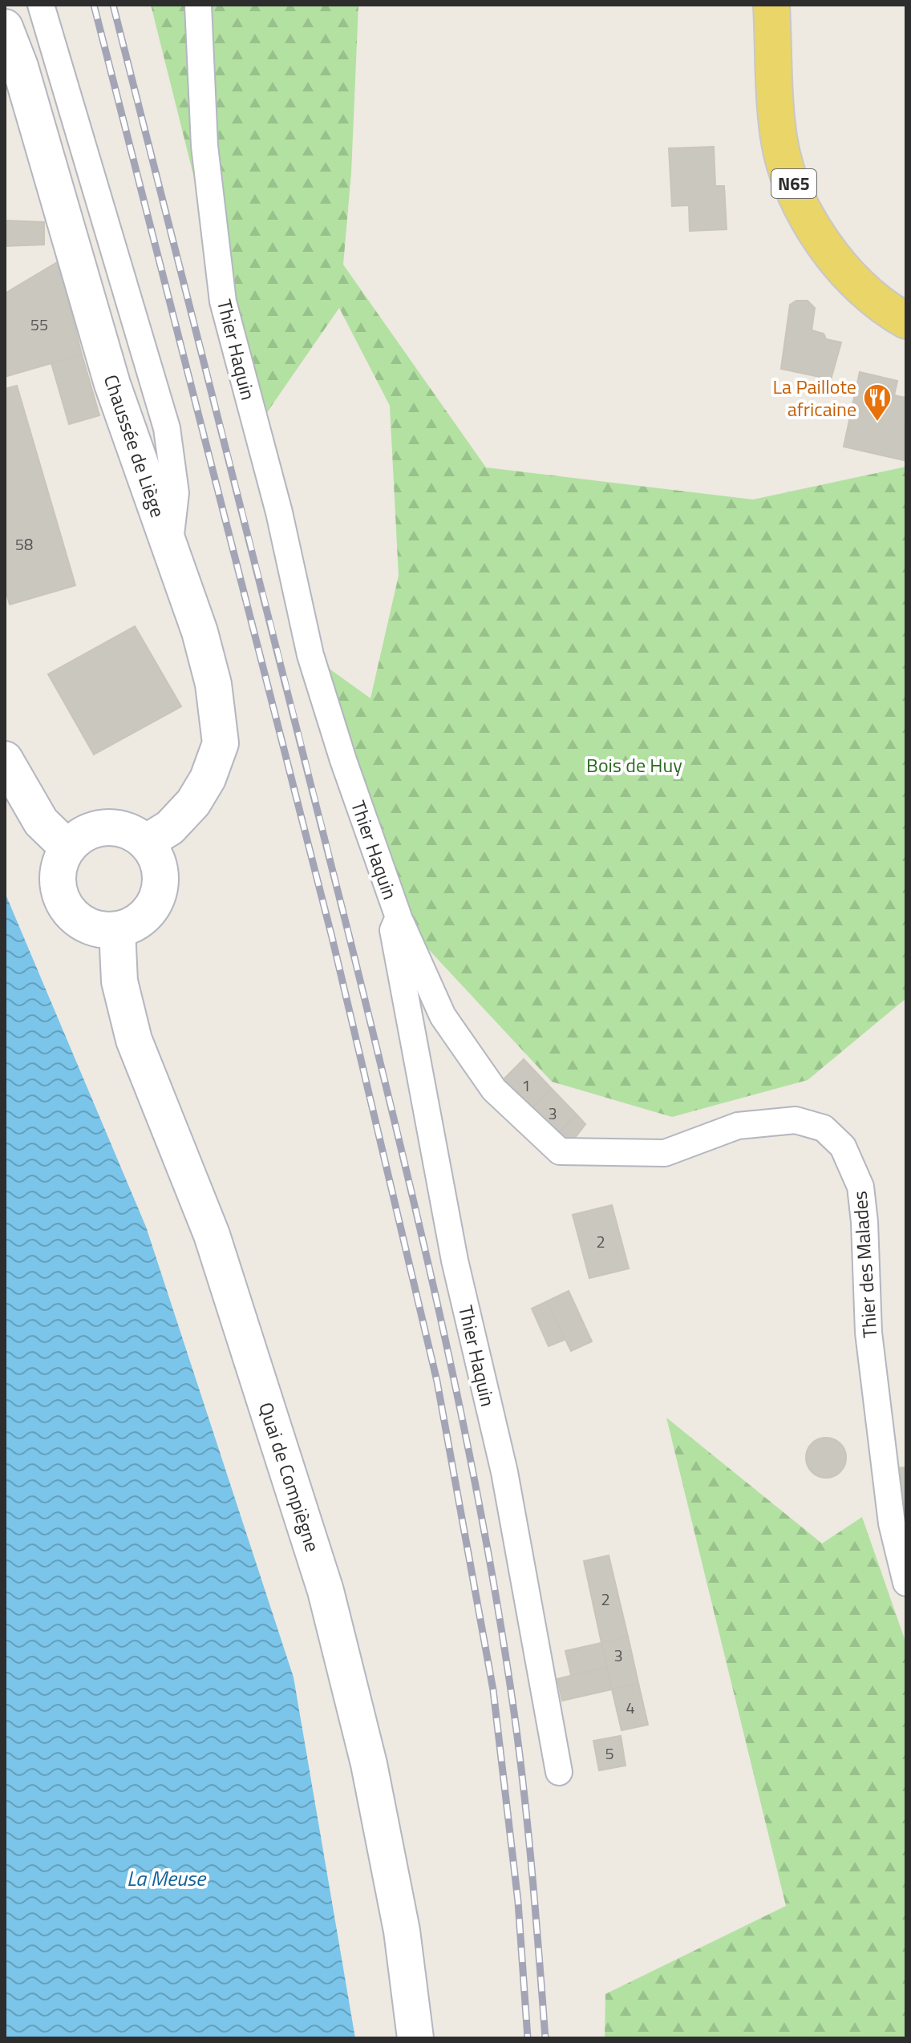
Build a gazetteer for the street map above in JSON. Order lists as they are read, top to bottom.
{
  "streets": {
    "main road": ["N65", "Chaussée de Liège", "Quai de Compiègne"],
    "street": ["Thier Haquin", "Thier des Malades"]
  },
  "crossings": [
    ["Thier Haquin", "Thier des Malades"],
    ["Chaussée de Liège", "Quai de Compiègne"]
  ],
  "water": ["La Meuse"],
  "parks": ["Bois de Huy"],
  "places": {
    "restaurant": ["La Paillote africaine"]
  },
  "house_numbers": [
    "55",
    "58",
    "1",
    "3",
    "2",
    "2",
    "3",
    "4",
    "5"
  ]
}
